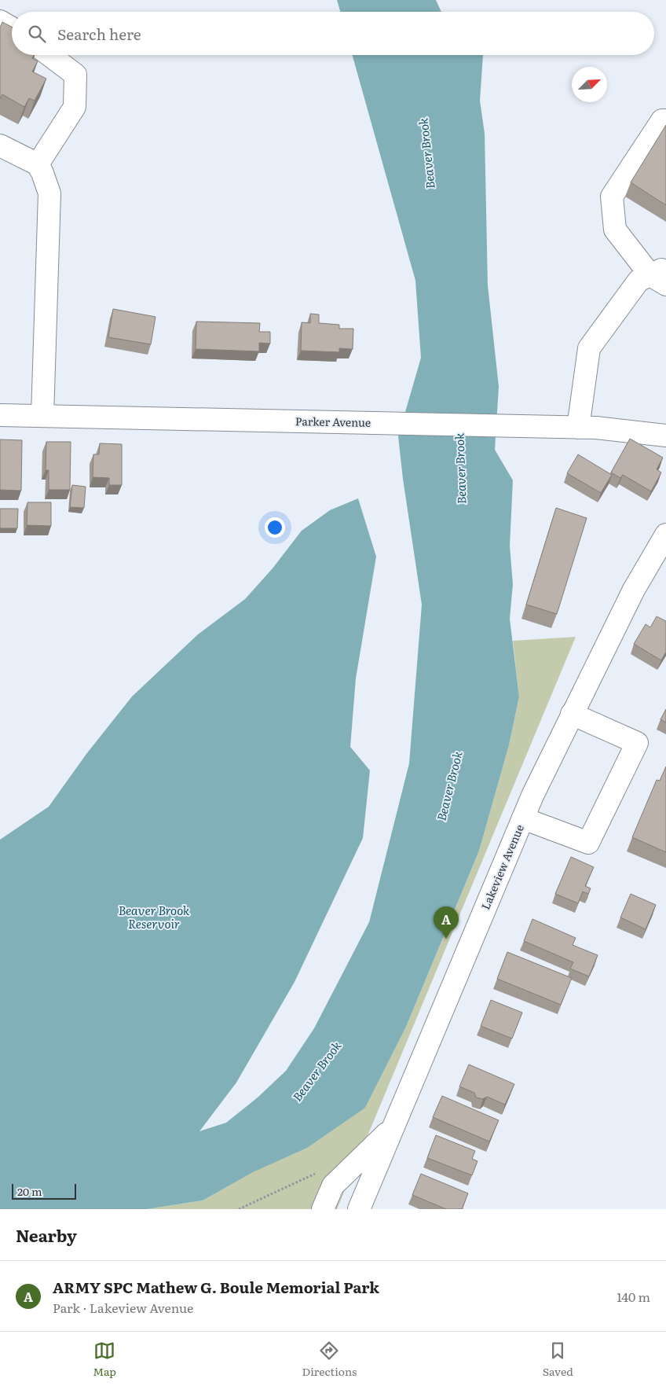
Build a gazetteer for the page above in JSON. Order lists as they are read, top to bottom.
{
  "streets": {
    "street": ["Parker Avenue", "Lakeview Avenue"]
  },
  "water": ["Beaver Brook", "Beaver Brook Reservoir"],
  "scale_bar": "20 m",
  "north": "top right",
  "page": {
    "search": "Search here",
    "pins": "A",
    "scale": "20 m",
    "heading": "Nearby",
    "list": [
      {
        "mark": "A",
        "name": "ARMY SPC Mathew G. Boule Memorial Park",
        "note": "Park · Lakeview Avenue",
        "value": "140 m"
      }
    ],
    "nav": ["Map", "Directions", "Saved"]
  }
}
